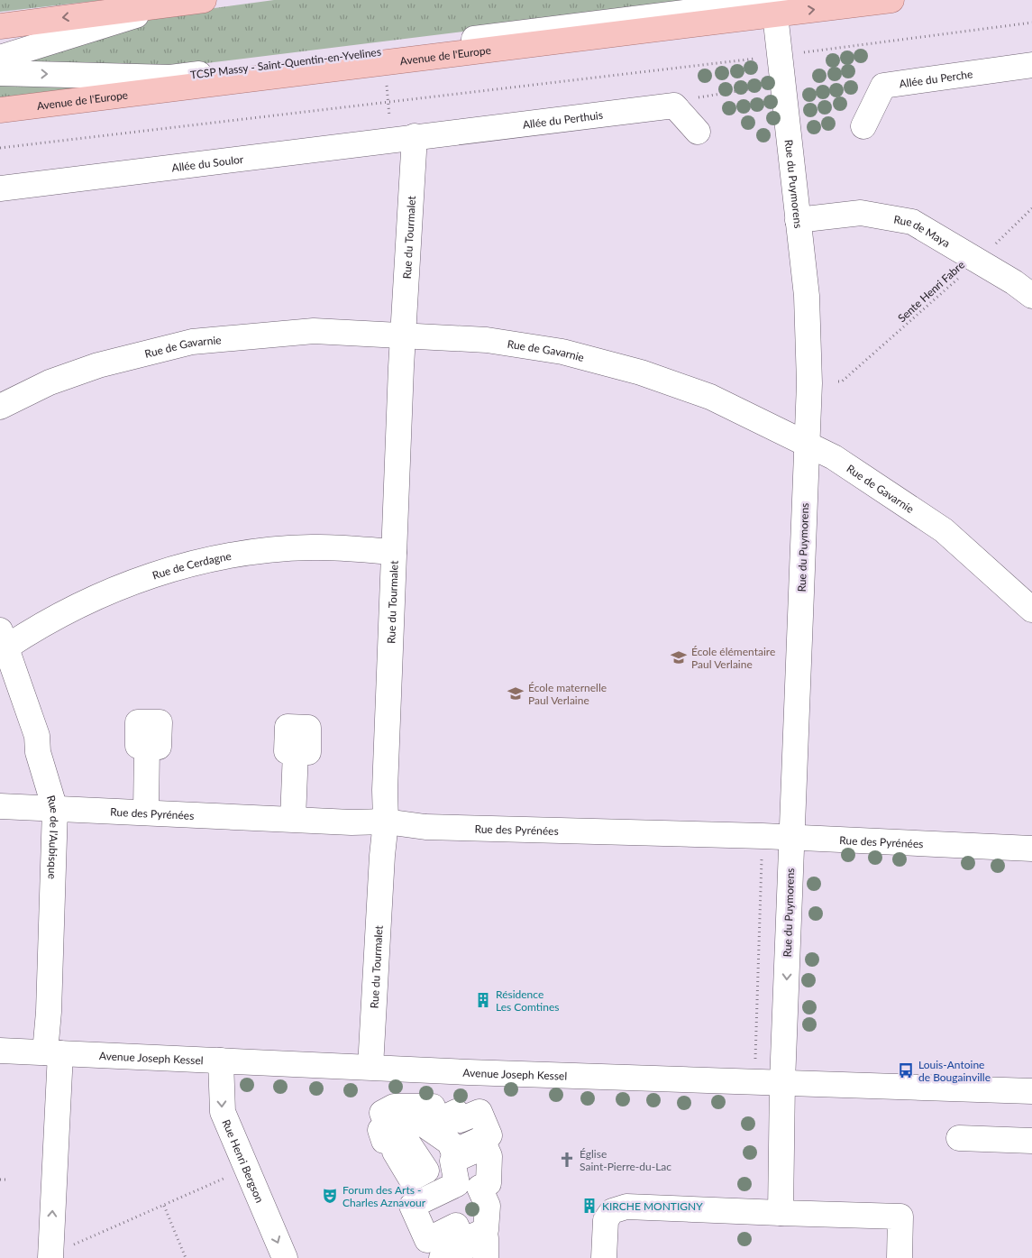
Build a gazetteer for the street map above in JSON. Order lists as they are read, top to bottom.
{
  "streets": {
    "main road": ["Avenue de l'Europe"],
    "street": [
      "TCSP Massy - Saint-Quentin-en-Yvelines",
      "Allée du Perche",
      "Allée du Perthuis",
      "Allée du Soulor",
      "Rue du Puymorens",
      "Rue de Maya",
      "Rue du Tourmalet",
      "Rue de Gavarnie",
      "Rue de Cerdagne",
      "Rue des Pyrénées",
      "Rue de l'Aubisque",
      "Avenue Joseph Kessel",
      "Rue Henri Bergson"
    ],
    "path": ["Sente Henri Fabre"]
  },
  "crossings": [
    ["Avenue de l'Europe", "TCSP Massy - Saint-Quentin-en-Yvelines"],
    ["Avenue de l'Europe", "Rue du Puymorens"],
    ["TCSP Massy - Saint-Quentin-en-Yvelines", "Rue du Puymorens"],
    ["Allée du Perthuis", "Allée du Soulor"],
    ["Allée du Perthuis", "Rue du Tourmalet"],
    ["Allée du Soulor", "Rue du Tourmalet"],
    ["Rue du Puymorens", "Rue de Maya"],
    ["Rue du Puymorens", "Rue de Gavarnie"],
    ["Rue du Puymorens", "Rue des Pyrénées"],
    ["Rue du Puymorens", "Avenue Joseph Kessel"],
    ["Rue de Maya", "Sente Henri Fabre"],
    ["Rue du Tourmalet", "Rue de Gavarnie"],
    ["Rue du Tourmalet", "Rue de Cerdagne"],
    ["Rue du Tourmalet", "Rue des Pyrénées"],
    ["Rue du Tourmalet", "Avenue Joseph Kessel"],
    ["Rue de Cerdagne", "Rue de l'Aubisque"],
    ["Rue des Pyrénées", "Rue de l'Aubisque"],
    ["Rue de l'Aubisque", "Avenue Joseph Kessel"],
    ["Avenue Joseph Kessel", "Rue Henri Bergson"]
  ],
  "one_way": ["TCSP Massy - Saint-Quentin-en-Yvelines"],
  "places": {
    "school or university": ["École élémentaire Paul Verlaine", "École maternelle Paul Verlaine"],
    "building": ["Résidence Les Comtines", "KIRCHE MONTIGNY"],
    "bus stop": ["Louis-Antoine de Bougainville"],
    "church": ["Église Saint-Pierre-du-Lac"],
    "theatre": ["Forum des Arts - Charles Aznavour"]
  }
}
